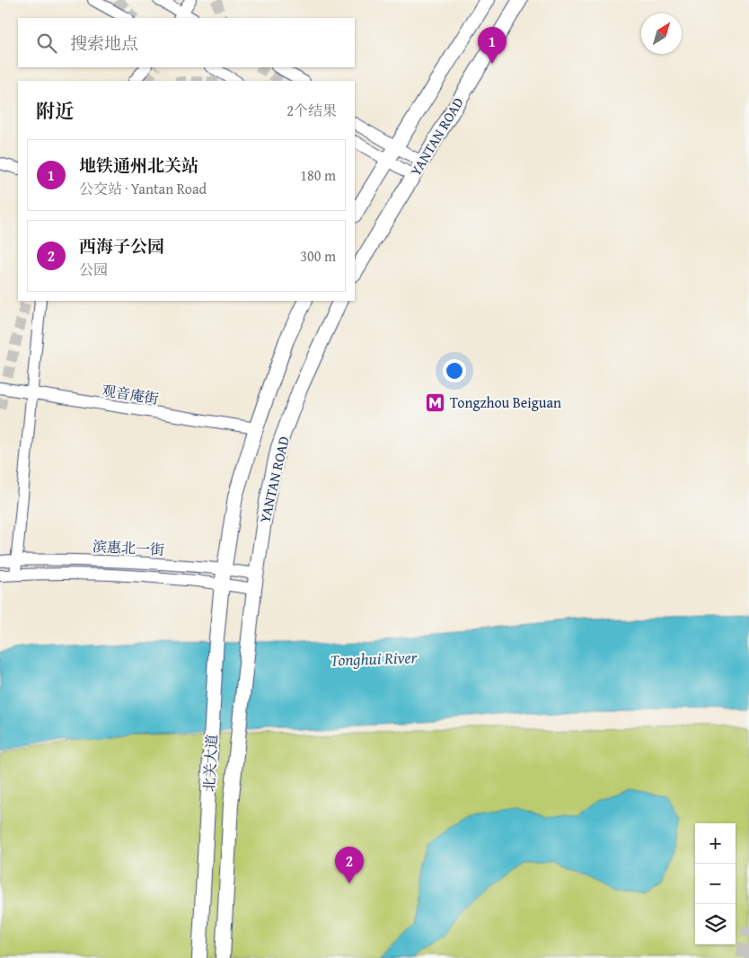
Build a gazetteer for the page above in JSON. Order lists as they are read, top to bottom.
{
  "streets": {
    "main road": ["YANTAN ROAD", "北关大道"],
    "street": ["观音庵街", "滨惠北一街"]
  },
  "crossings": [
    ["YANTAN ROAD", "观音庵街"],
    ["YANTAN ROAD", "滨惠北一街"],
    ["YANTAN ROAD", "北关大道"],
    ["滨惠北一街", "北关大道"]
  ],
  "water": ["Tonghui River"],
  "places": {
    "metro station": ["Tongzhou Beiguan"]
  },
  "north": "top right",
  "page": {
    "search": "搜索地点",
    "pins": ["1", "2"],
    "heading": ["附近", "2个结果"],
    "list": [
      {
        "mark": "1",
        "name": "地铁通州北关站",
        "note": "公交站 · Yantan Road",
        "value": "180 m"
      },
      {
        "mark": "2",
        "name": "西海子公园",
        "note": "公园",
        "value": "300 m"
      }
    ],
    "map_buttons": ["+", "−"]
  }
}
